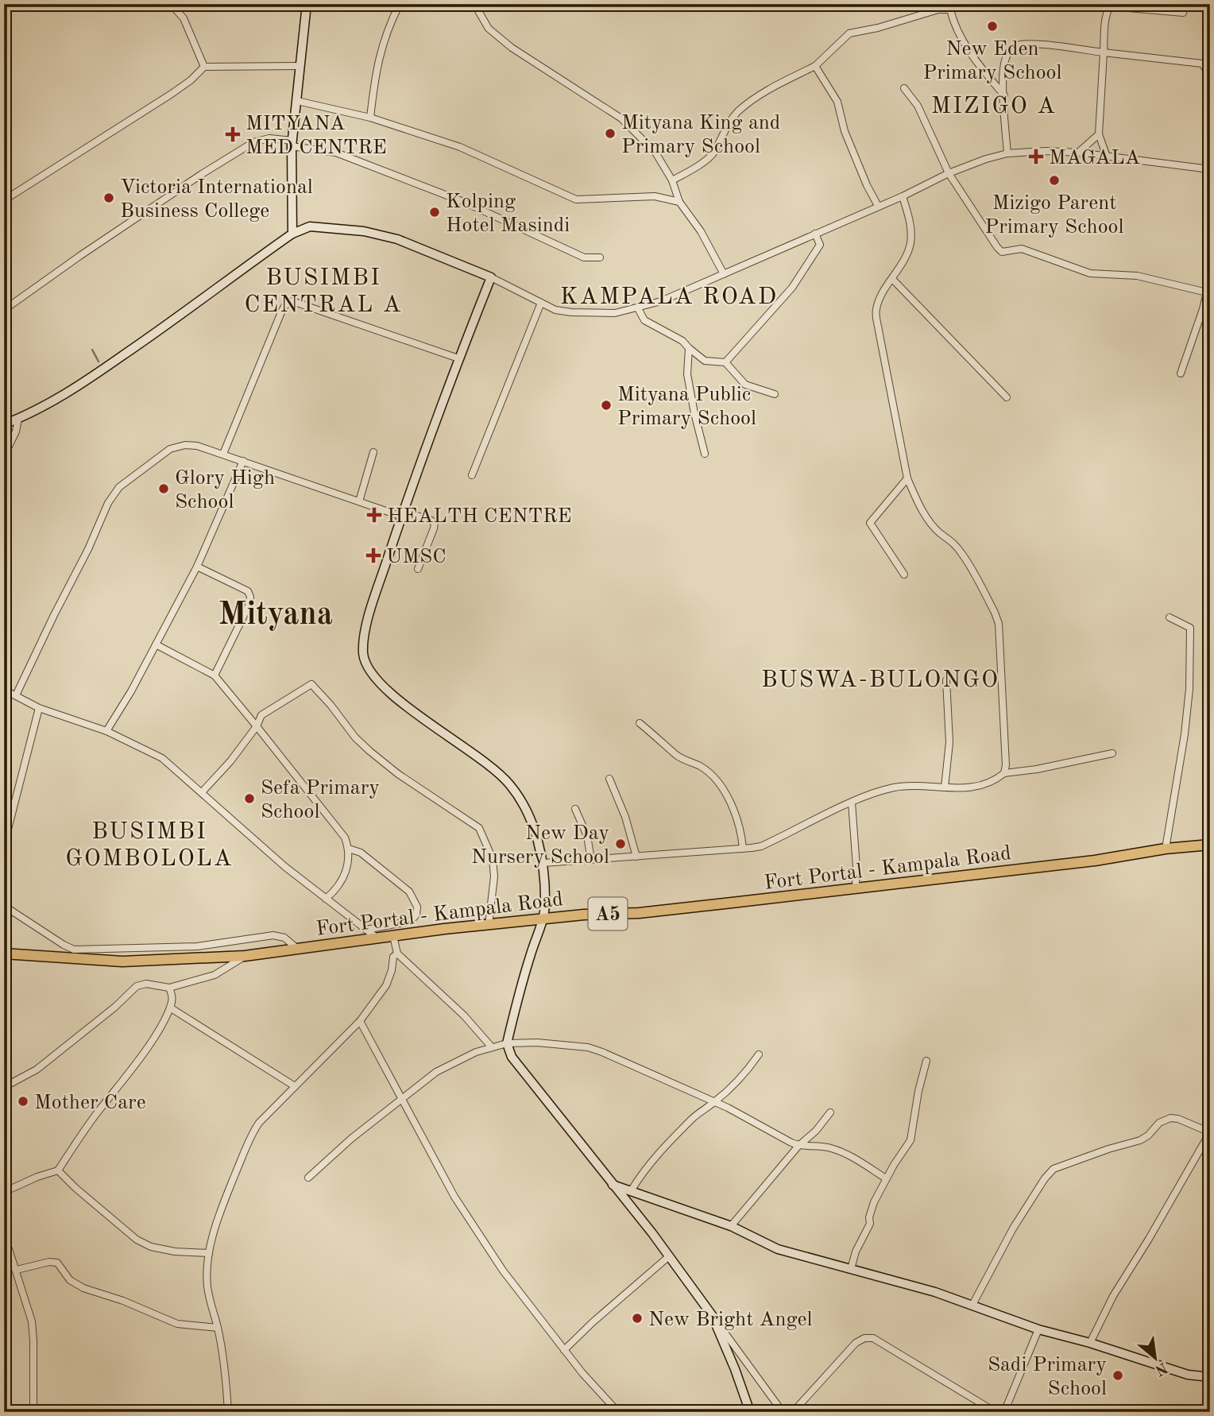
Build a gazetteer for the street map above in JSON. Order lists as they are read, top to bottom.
{
  "streets": {
    "main road": ["Fort Portal - Kampala Road", "A5"]
  },
  "districts": [
    "MIZIGO A",
    "BUSIMBI CENTRAL A",
    "KAMPALA ROAD",
    "Mityana",
    "BUSWA-BULONGO",
    "BUSIMBI GOMBOLOLA"
  ],
  "places": {
    "other": [
      "New Eden Primary School",
      "Mityana King and Primary School",
      "Mizigo Parent Primary School",
      "Victoria International Business College",
      "Kolping Hotel Masindi",
      "Mityana Public Primary School",
      "Glory High School",
      "Sefa Primary School",
      "New Day Nursery School",
      "Mother Care",
      "New Bright Angel",
      "Sadi Primary School"
    ],
    "health": [
      "MITYANA MED CENTRE",
      "MAGALA",
      "HEALTH CENTRE",
      "UMSC"
    ]
  },
  "north": "bottom right"
}
